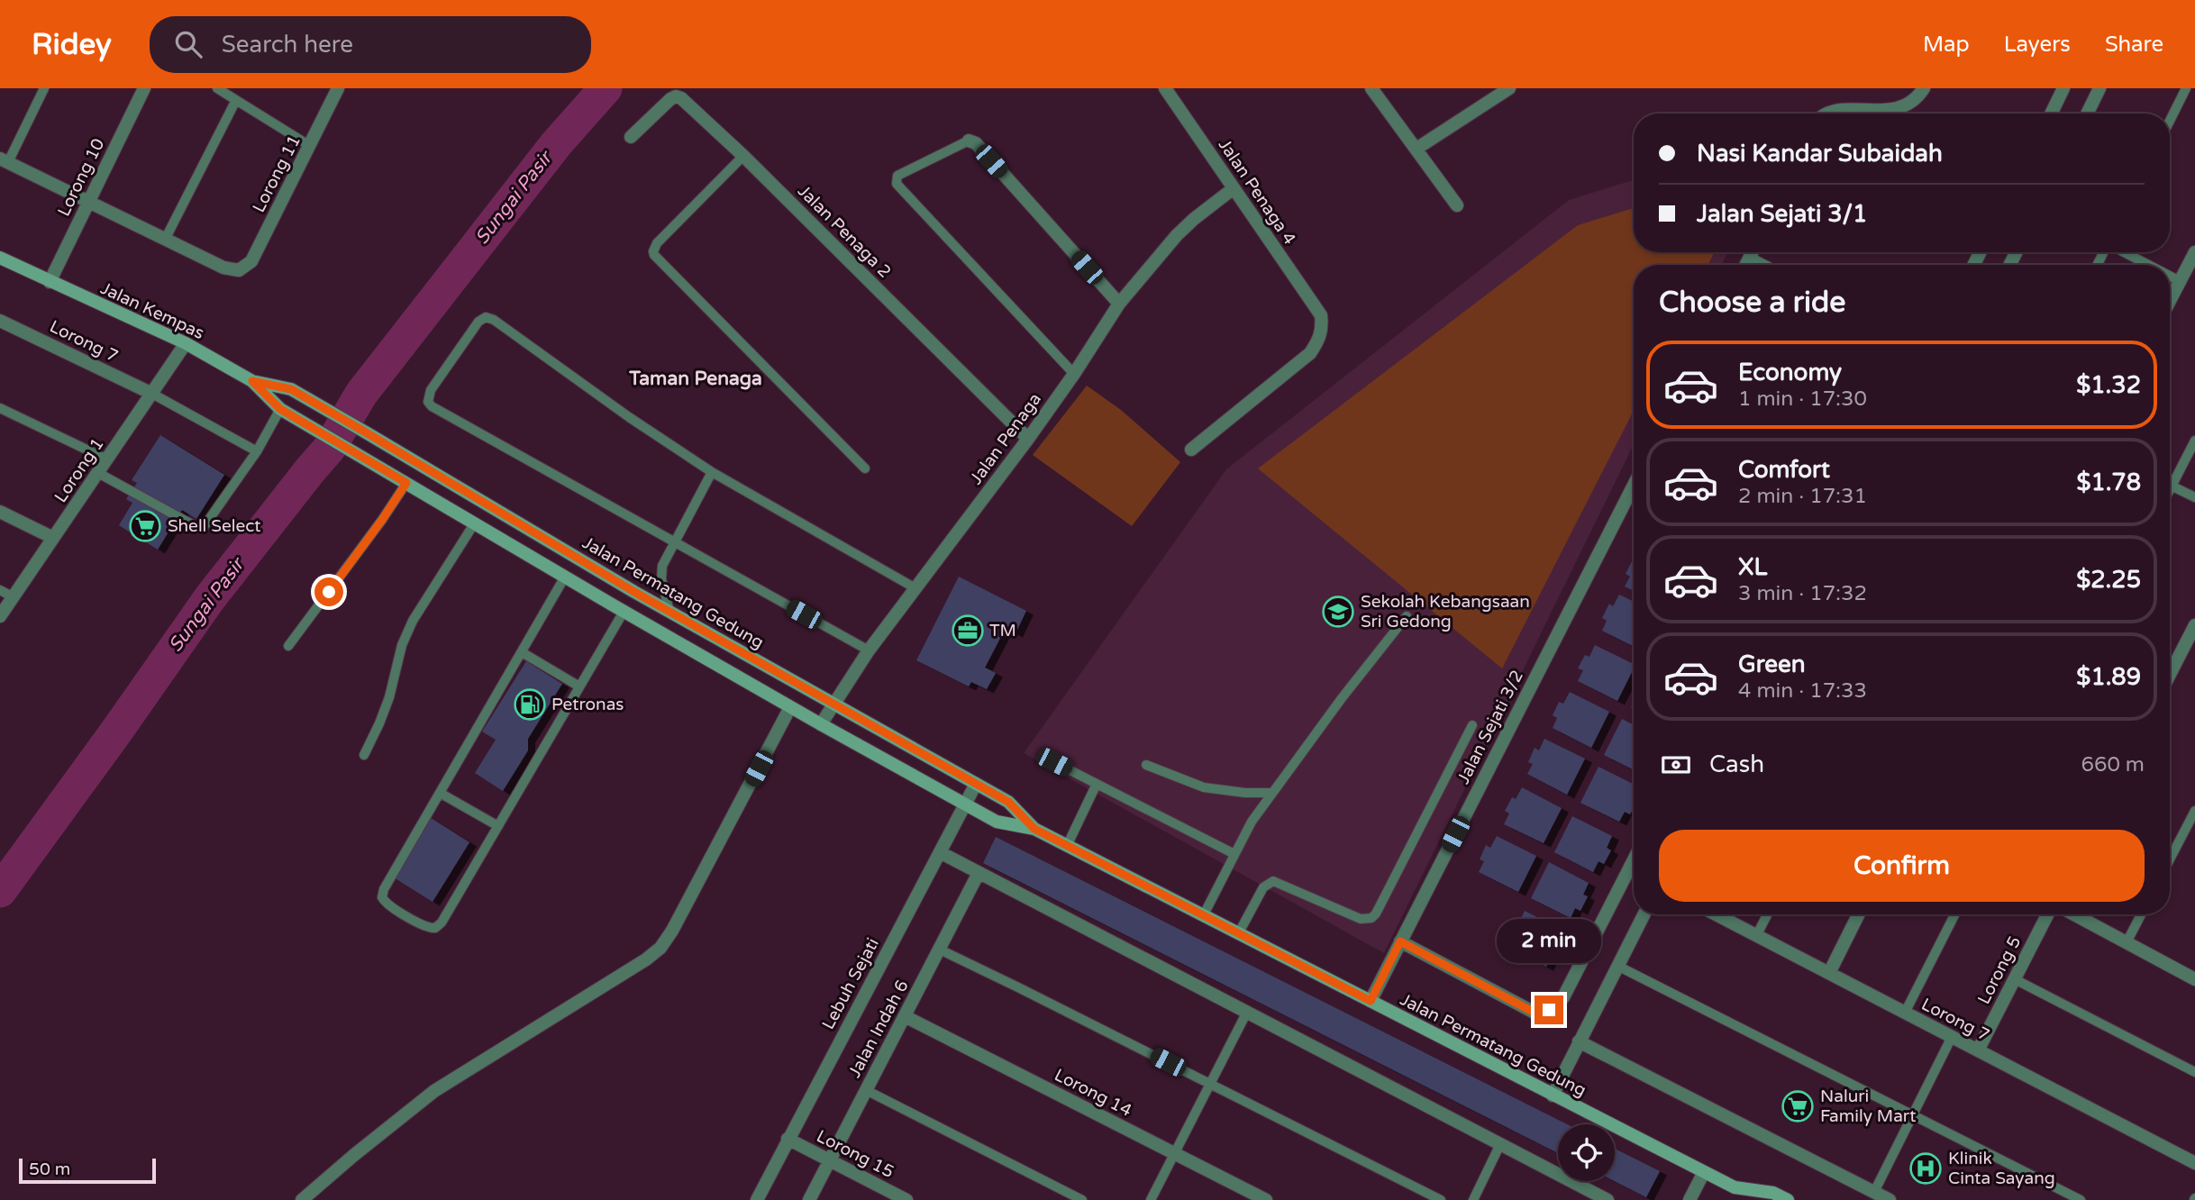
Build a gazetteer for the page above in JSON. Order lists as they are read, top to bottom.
{
  "streets": {
    "main road": ["Jalan Kempas", "Jalan Permatang Gedung"],
    "street": [
      "Lorong 11",
      "Lorong 10",
      "Jalan Penaga 4",
      "Jalan Penaga 2",
      "Lorong 7",
      "Jalan Penaga",
      "Lorong 1",
      "Jalan Sejati 3/2",
      "Lorong 5",
      "Lebuh Sejati",
      "Jalan Indah 6",
      "Lorong 14",
      "Lorong 15"
    ]
  },
  "crossings": [
    ["Lorong 10", "Jalan Kempas"],
    ["Jalan Penaga 4", "Jalan Penaga"],
    ["Jalan Penaga 2", "Jalan Penaga"],
    ["Jalan Kempas", "Lorong 1"],
    ["Jalan Kempas", "Jalan Permatang Gedung"],
    ["Lorong 7", "Lorong 1"],
    ["Lorong 7", "Lorong 5"],
    ["Jalan Penaga", "Jalan Permatang Gedung"],
    ["Jalan Permatang Gedung", "Jalan Sejati 3/2"],
    ["Jalan Permatang Gedung", "Lebuh Sejati"],
    ["Lebuh Sejati", "Lorong 15"],
    ["Jalan Indah 6", "Lorong 14"],
    ["Jalan Indah 6", "Lorong 15"]
  ],
  "districts": ["Taman Penaga"],
  "water": ["Sungai Pasir"],
  "places": {
    "supermarket": ["Shell Select", "Naluri Family Mart"],
    "school or university": ["Sekolah Kebangsaan Sri Gedong"],
    "office": ["TM"],
    "fuel station": ["Petronas"],
    "hospital": ["Klinik Cinta Sayang"]
  },
  "scale_bar": "50 m",
  "page": {
    "header": "Ridey",
    "search": "Search here",
    "nav": ["Map", "Layers", "Share"],
    "banner": ["Nasi Kandar Subaidah", "Jalan Sejati 3/1"],
    "heading": "Choose a ride",
    "list": [
      {
        "name": "Economy",
        "note": "1 min · 17:30",
        "value": "$1.32"
      },
      {
        "name": "Comfort",
        "note": "2 min · 17:31",
        "value": "$1.78"
      },
      {
        "name": "XL",
        "note": "3 min · 17:32",
        "value": "$2.25"
      },
      {
        "name": "Green",
        "note": "4 min · 17:33",
        "value": "$1.89"
      }
    ],
    "pay": ["Cash", "660 m"],
    "buttons": "Confirm",
    "bubble": "2 min",
    "scale": "50 m"
  }
}
